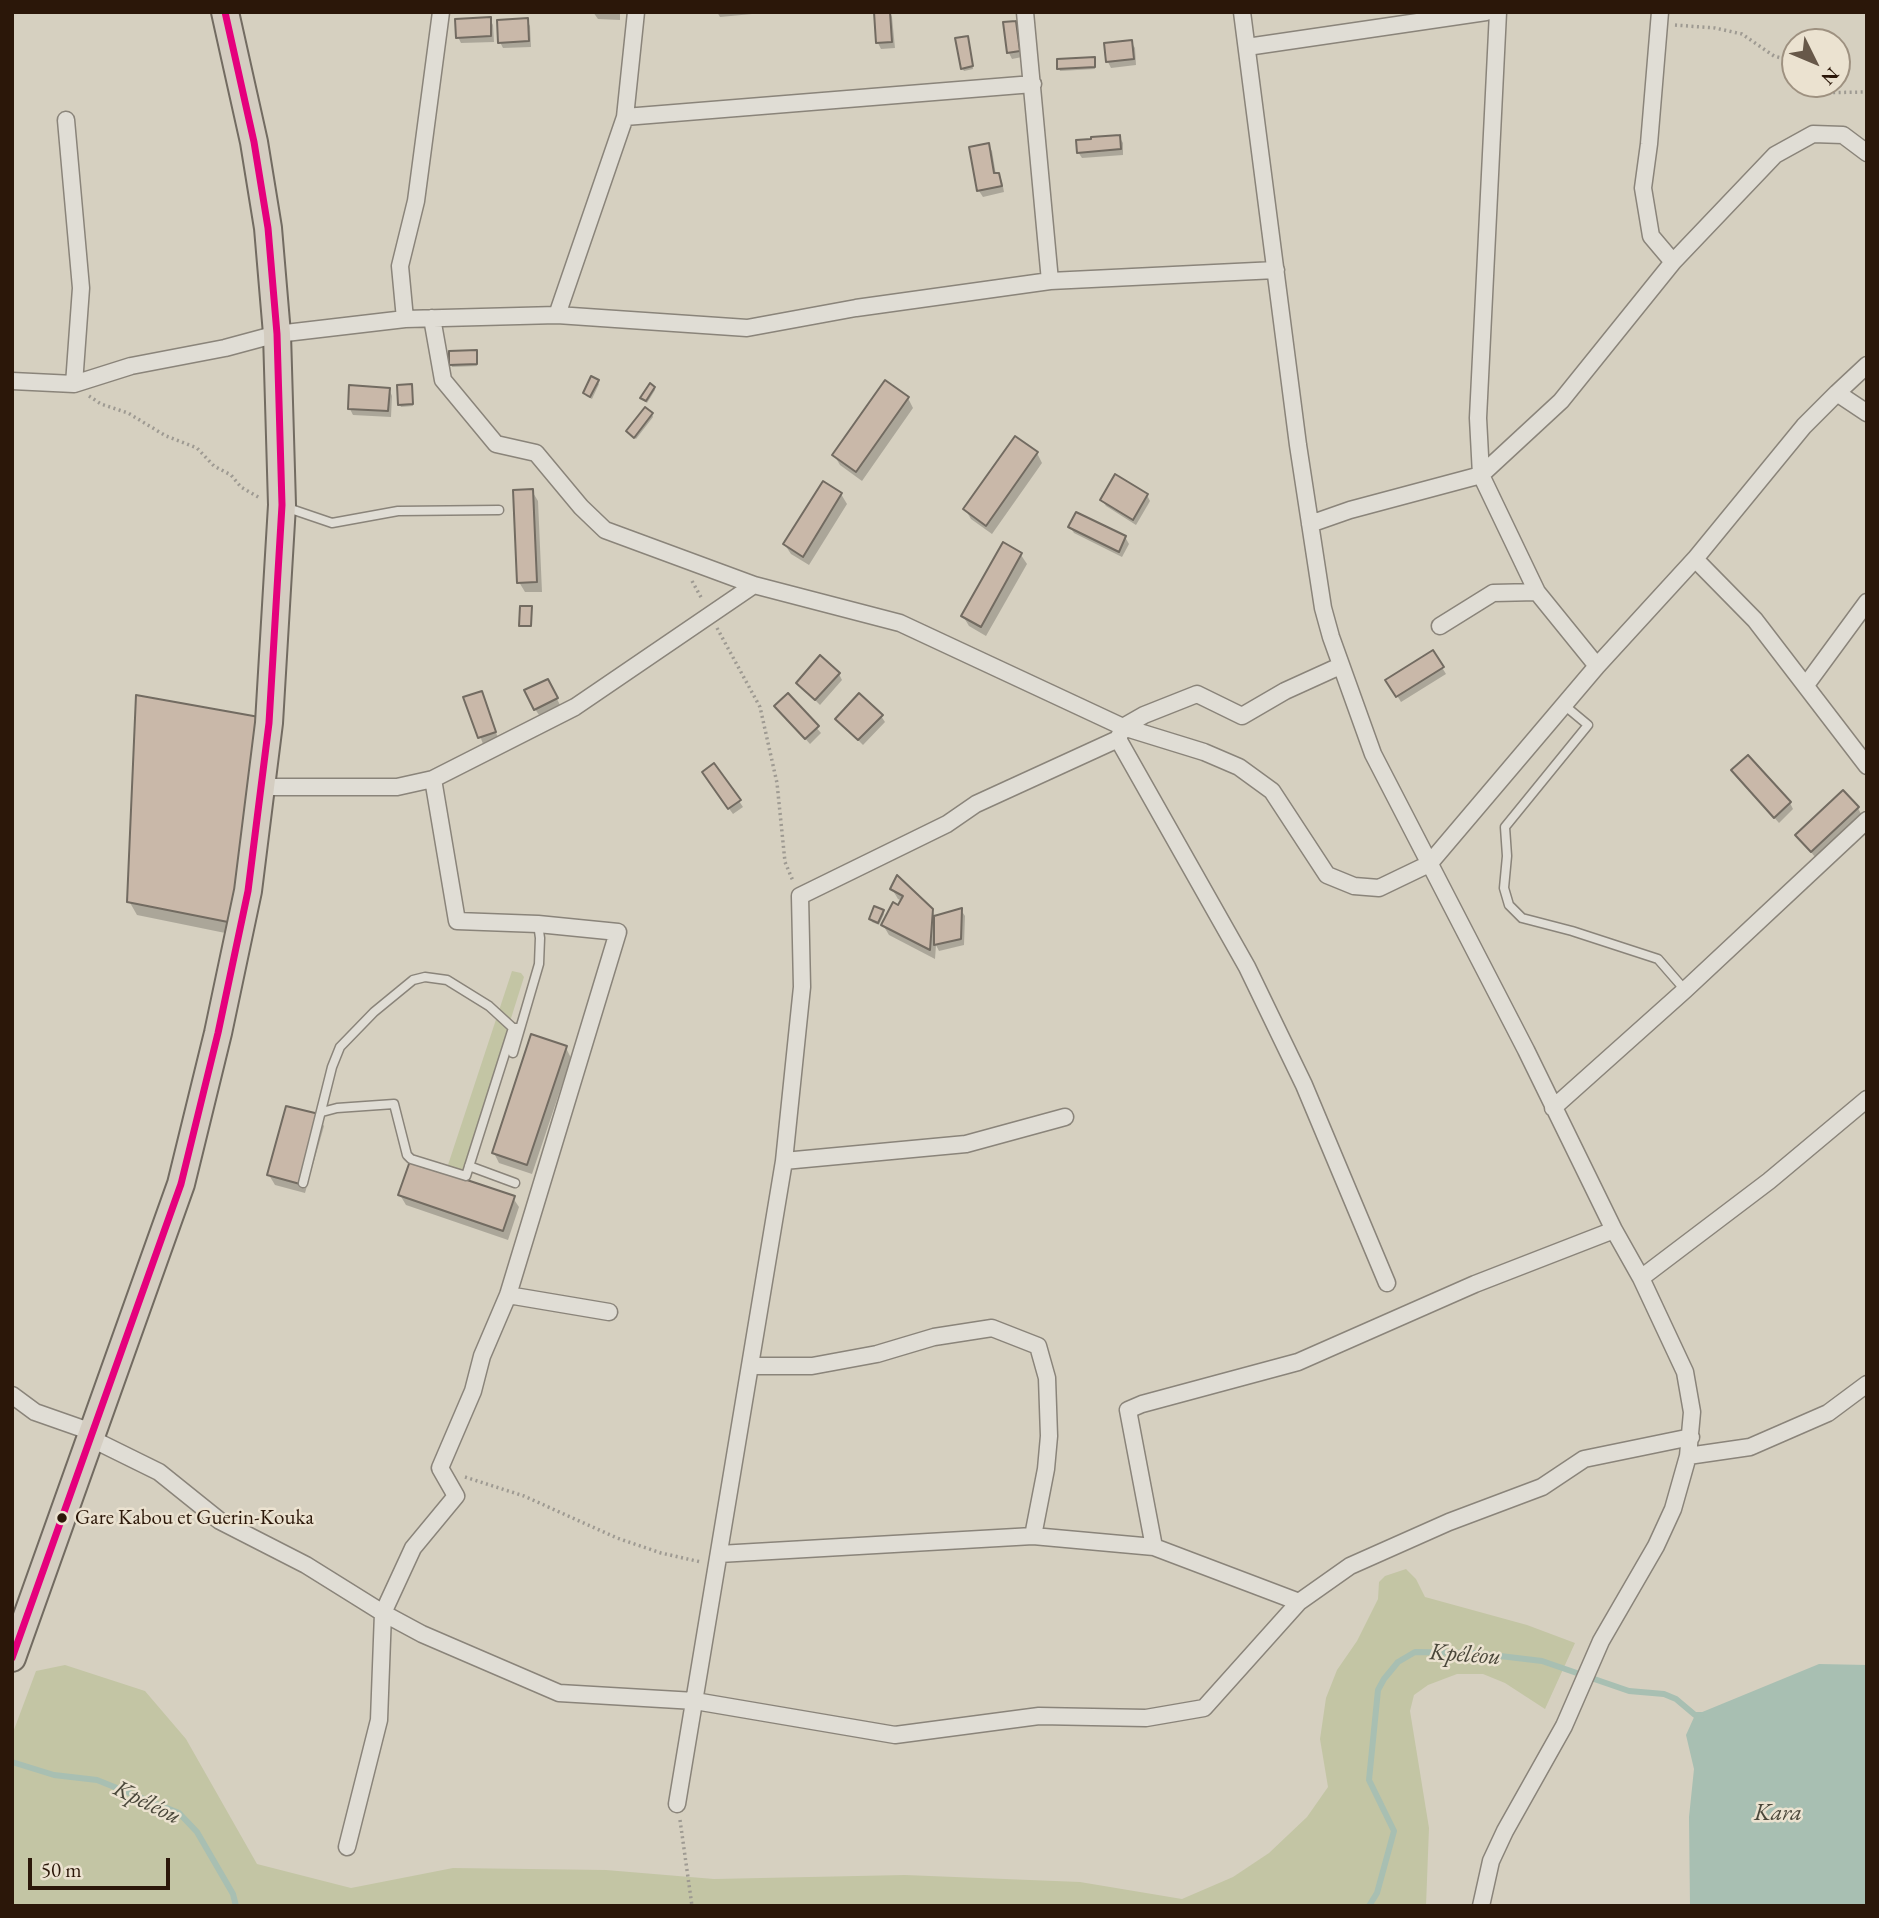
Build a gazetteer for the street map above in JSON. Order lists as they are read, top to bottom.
{
  "water": ["Kpéléou", "Kara"],
  "places": ["Gare Kabou et Guerin-Kouka"],
  "scale_bar": "50 m",
  "north": "bottom right"
}
